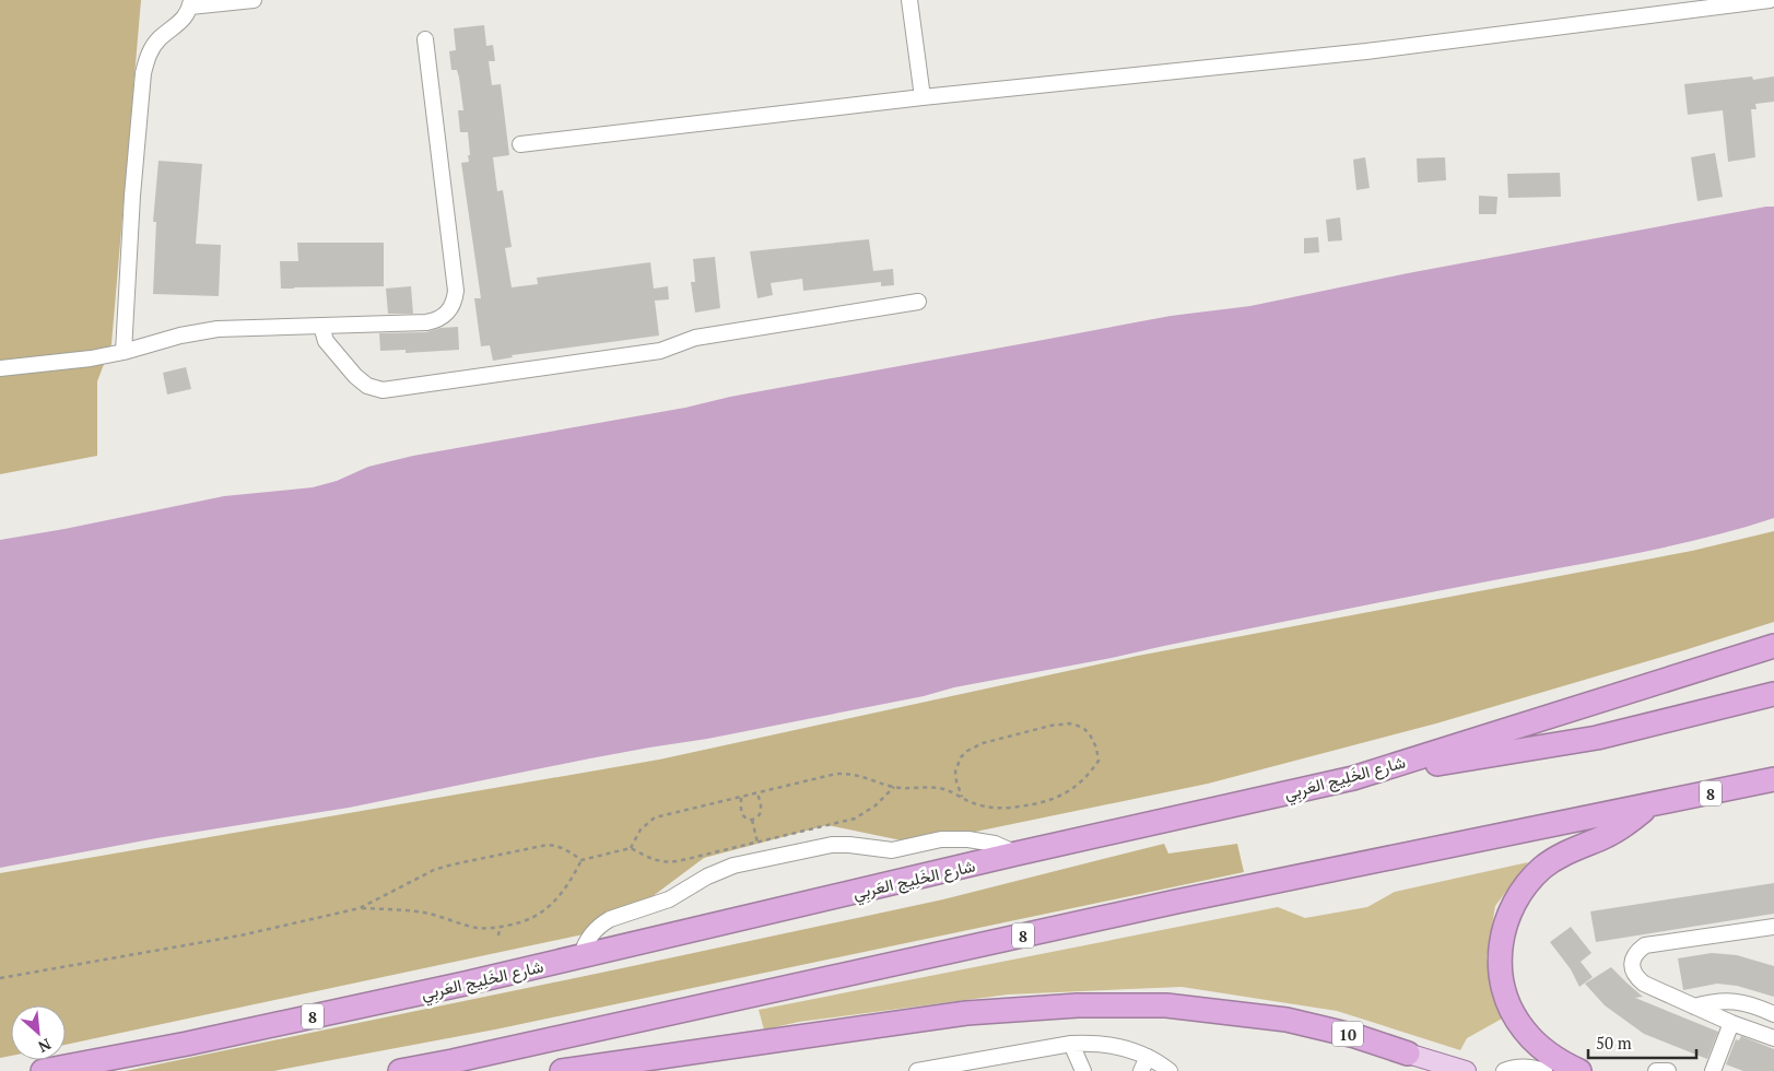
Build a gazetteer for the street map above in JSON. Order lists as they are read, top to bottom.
{
  "streets": {
    "highway": ["شارع الخَلِيج العَربِي", "8", "10"]
  },
  "scale_bar": "50 m",
  "north": "bottom right"
}
